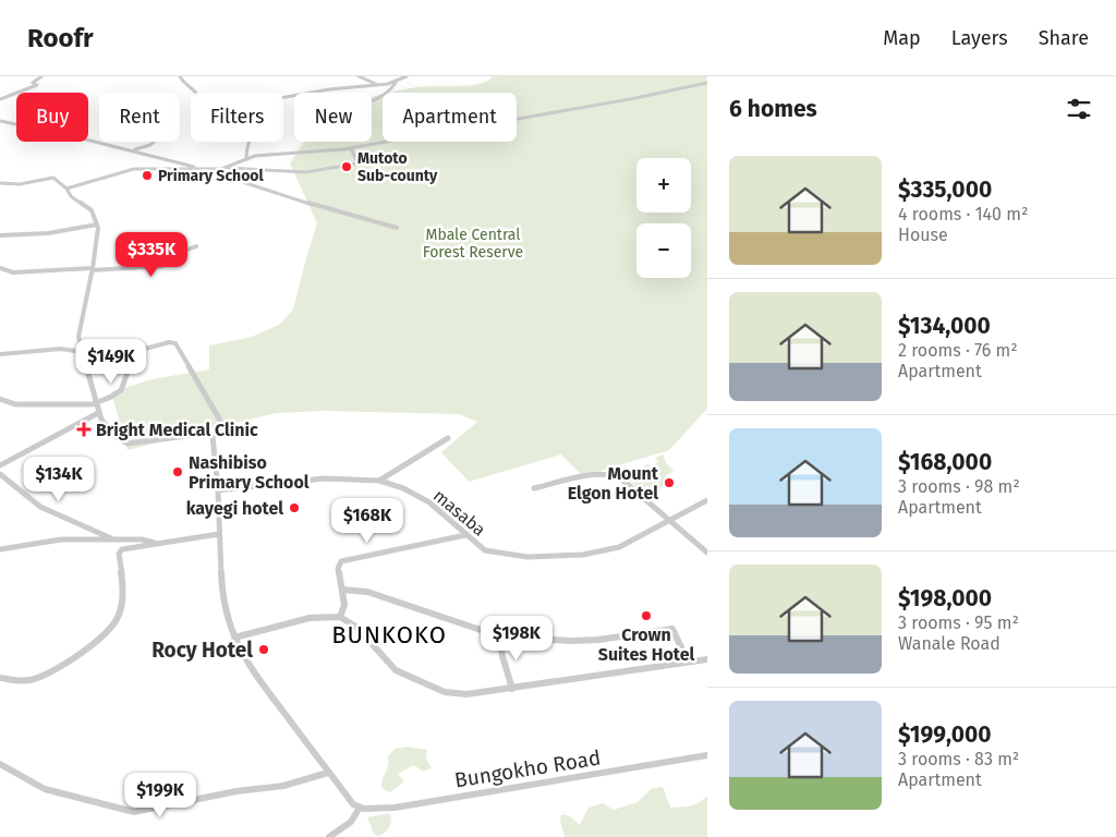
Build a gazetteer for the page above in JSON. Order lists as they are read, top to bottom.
{
  "streets": {
    "street": ["masaba", "Bungokho Road"]
  },
  "districts": ["BUNKOKO"],
  "parks": ["Mbale Central Forest Reserve"],
  "places": {
    "other": [
      "Mutoto Sub-county",
      "Primary School",
      "Nashibiso Primary School",
      "Mount Elgon Hotel",
      "kayegi hotel",
      "Crown Suites Hotel",
      "Rocy Hotel"
    ],
    "health": ["Bright Medical Clinic"]
  },
  "page": {
    "header": "Roofr",
    "nav": ["Map", "Layers", "Share"],
    "heading": "6 homes",
    "chip": [
      "Buy",
      "Rent",
      "Filters",
      "New",
      "Apartment"
    ],
    "list": [
      {
        "name": "$335,000",
        "note": "4 rooms · 140 m² · House"
      },
      {
        "name": "$134,000",
        "note": "2 rooms · 76 m² · Apartment"
      },
      {
        "name": "$168,000",
        "note": "3 rooms · 98 m² · Apartment"
      },
      {
        "name": "$198,000",
        "note": "3 rooms · 95 m² · Wanale Road"
      },
      {
        "name": "$199,000",
        "note": "3 rooms · 83 m² · Apartment"
      }
    ],
    "map_buttons": ["+", "−"],
    "price": [
      "$335K",
      "$149K",
      "$134K",
      "$168K",
      "$198K",
      "$199K"
    ]
  }
}
